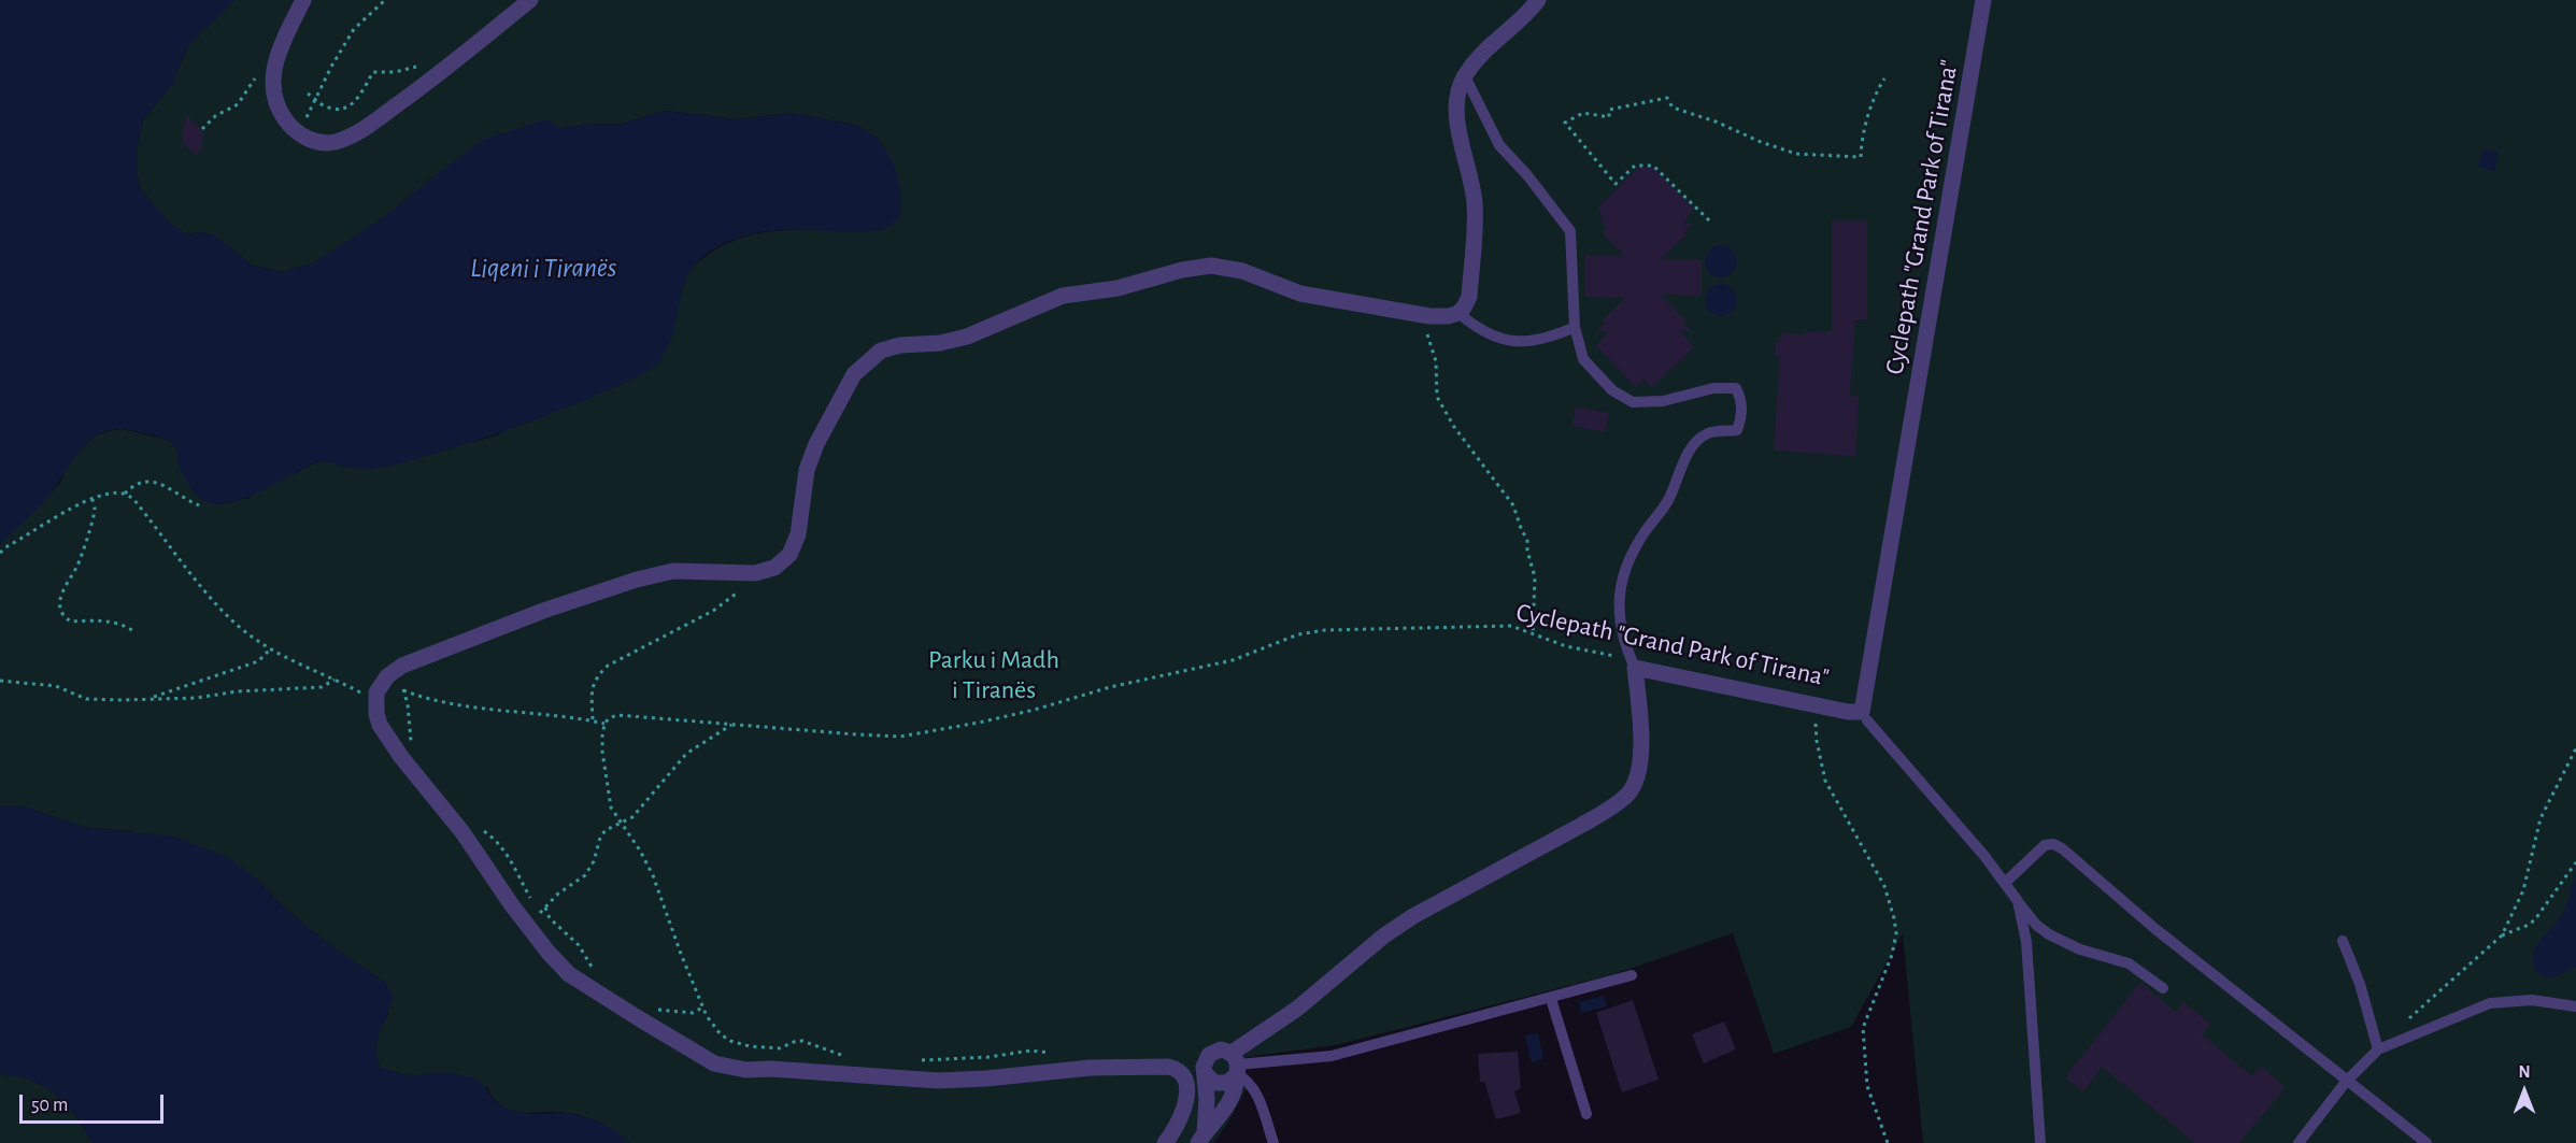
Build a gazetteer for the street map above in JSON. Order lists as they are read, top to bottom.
{
  "streets": {
    "path": ["Cyclepath \"Grand Park of Tirana\""]
  },
  "water": ["Liqeni i Tiranës"],
  "parks": ["Parku i Madh i Tiranës"],
  "scale_bar": "50 m",
  "north": "top"
}
